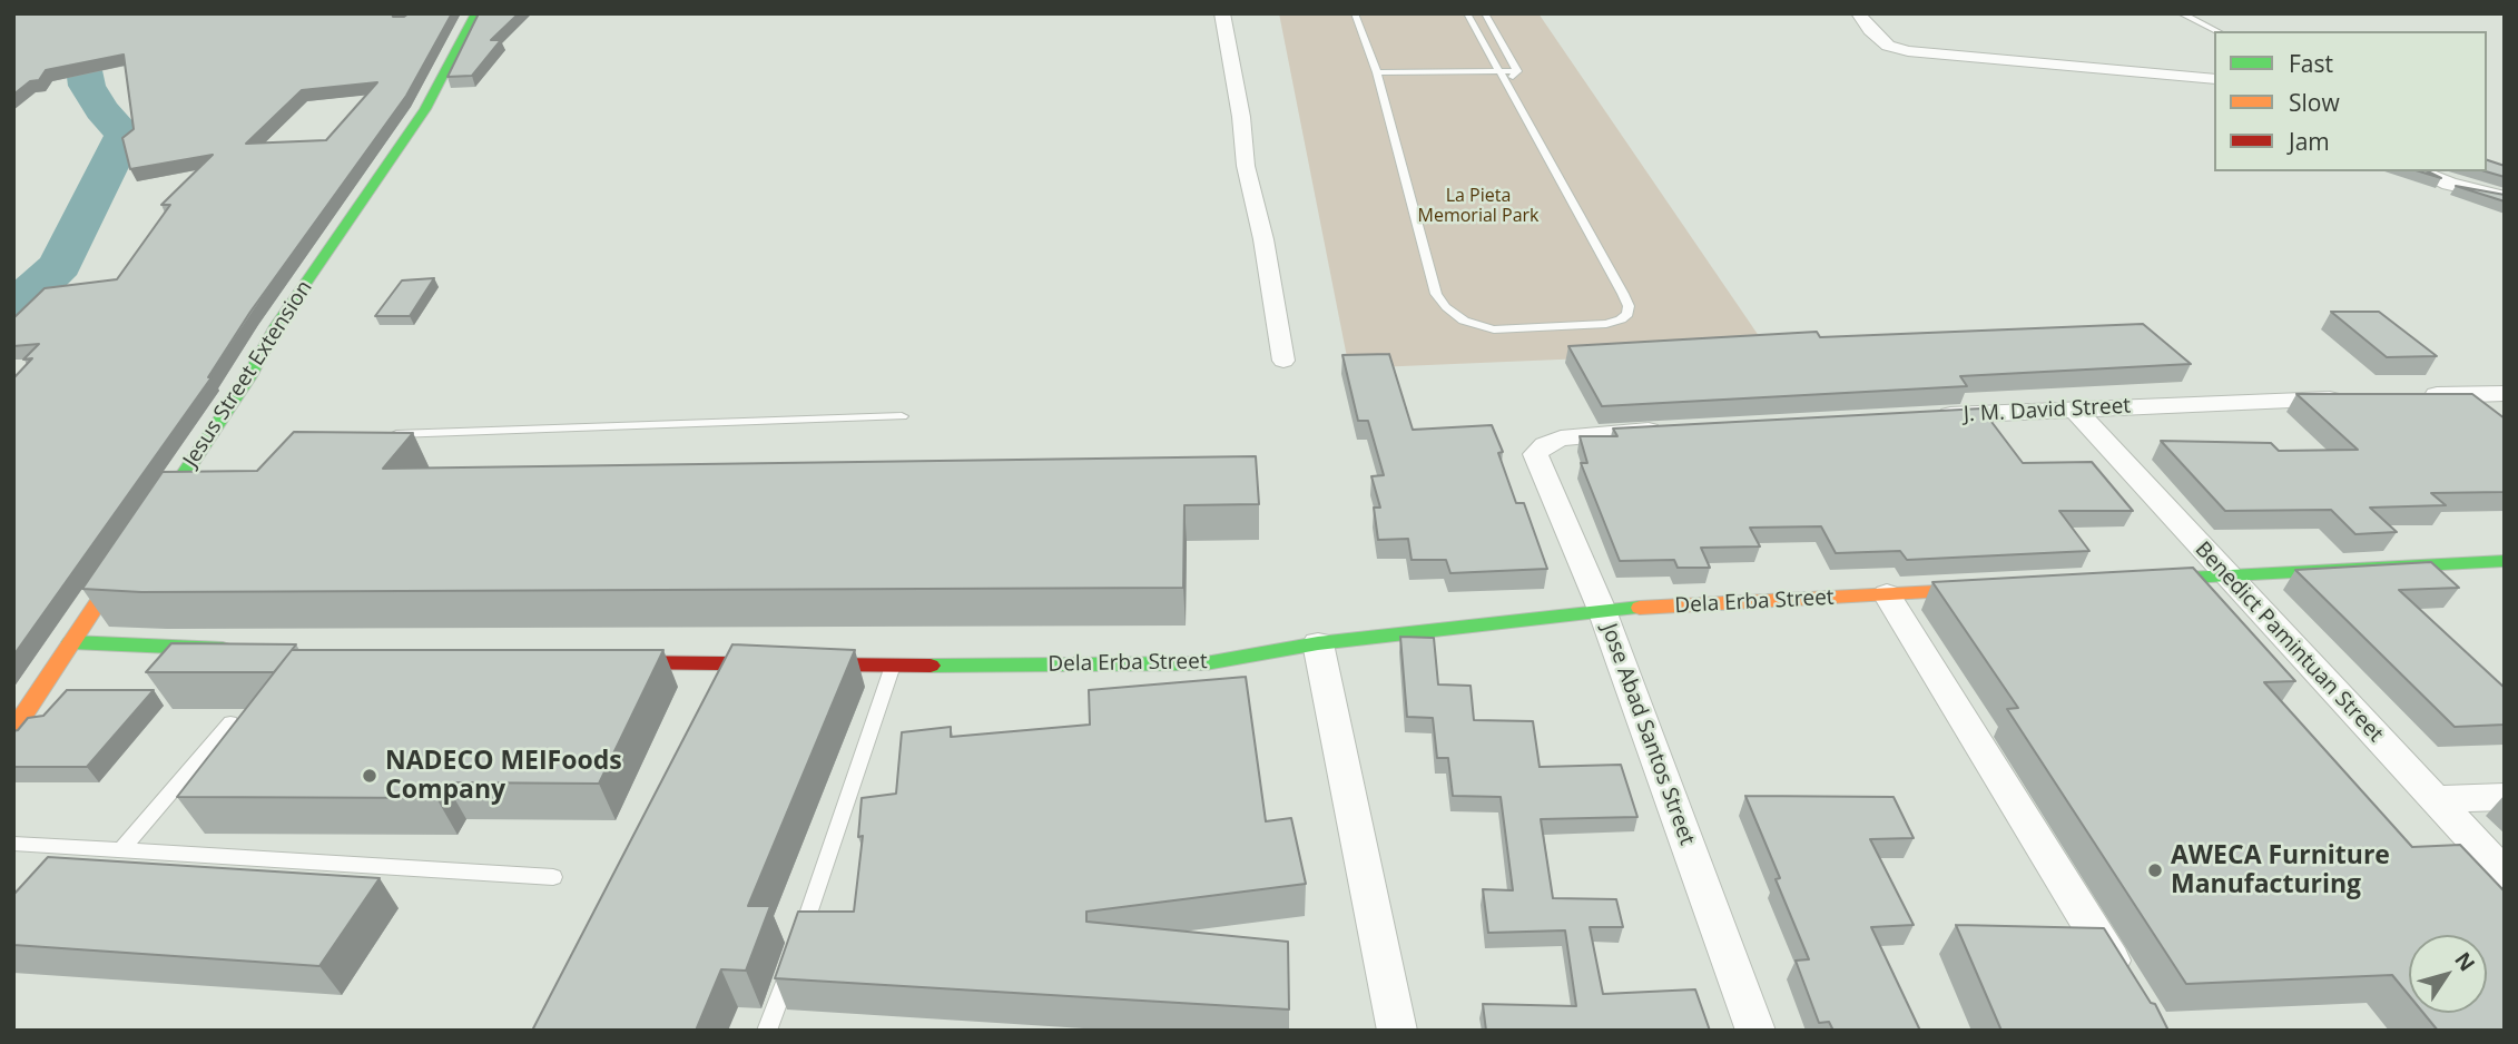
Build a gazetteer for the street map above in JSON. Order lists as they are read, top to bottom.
{
  "streets": {
    "street": [
      "Jesus Street Extension",
      "J. M. David Street",
      "Dela Erba Street",
      "Benedict Pamintuan Street",
      "Jose Abad Santos Street"
    ]
  },
  "crossings": [
    ["J. M. David Street", "Benedict Pamintuan Street"],
    ["Dela Erba Street", "Jose Abad Santos Street"]
  ],
  "parks": ["La Pieta Memorial Park"],
  "places": ["NADECO MEIFoods Company", "AWECA Furniture Manufacturing"],
  "legend": ["Fast", "Slow", "Jam"],
  "north": "top right"
}
